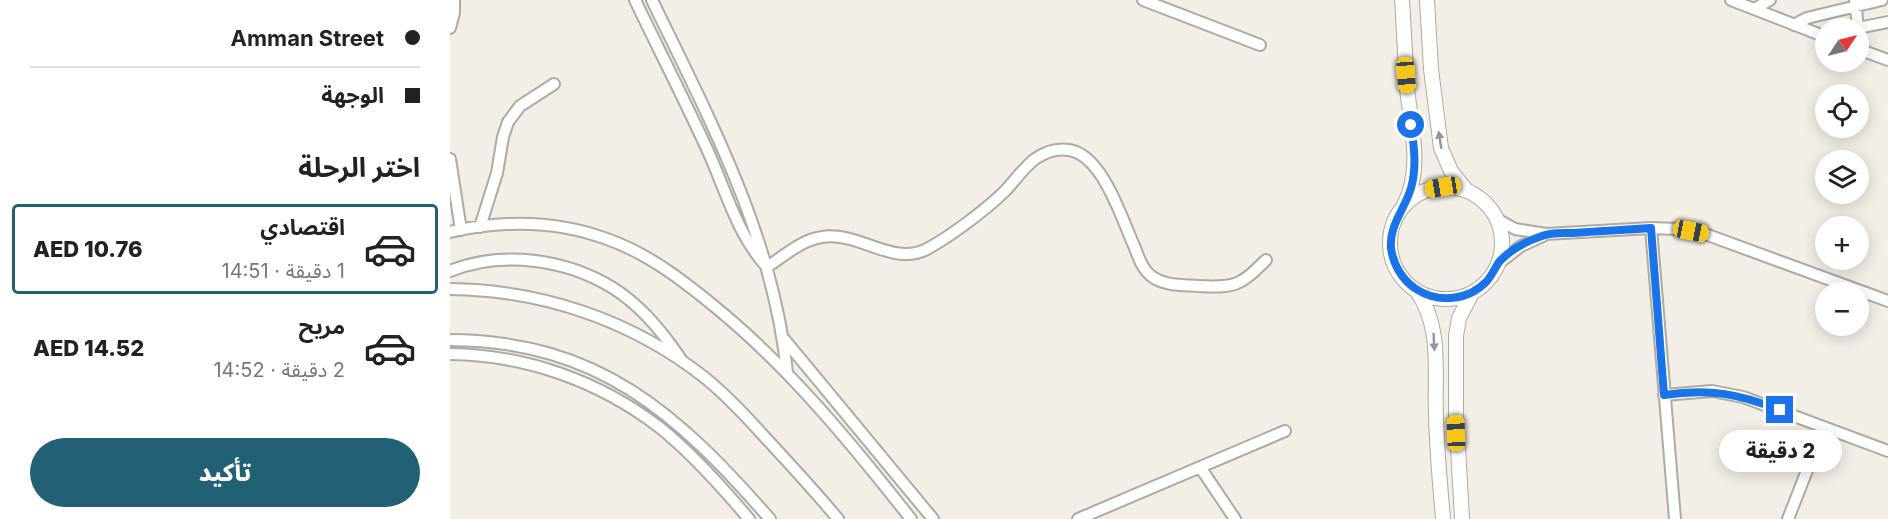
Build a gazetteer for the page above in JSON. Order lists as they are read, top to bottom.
{
  "north": "top right",
  "page": {
    "banner": ["Amman Street", "الوجهة"],
    "map_buttons": ["+", "−"],
    "heading": "اختر الرحلة",
    "list": [
      {
        "name": "اقتصادي",
        "note": "1 دقيقة · 14:51",
        "value": "AED 10.76"
      },
      {
        "name": "مريح",
        "note": "2 دقيقة · 14:52",
        "value": "AED 14.52"
      }
    ],
    "buttons": "تأكيد",
    "bubble": "2 دقيقة"
  }
}
